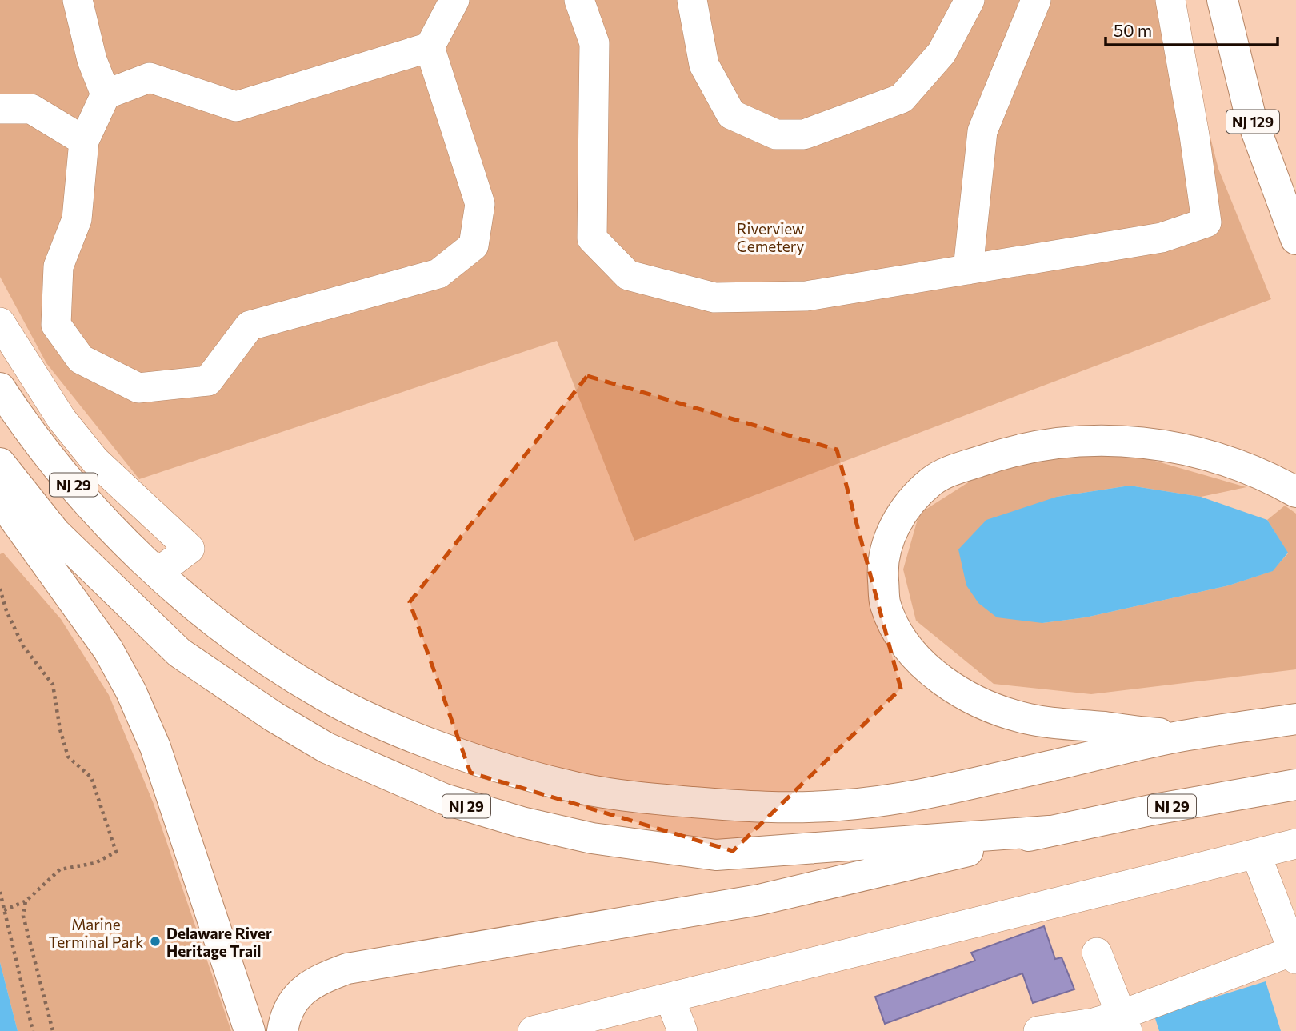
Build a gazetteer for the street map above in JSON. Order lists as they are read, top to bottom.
{
  "streets": {
    "highway": ["NJ 129", "NJ 29"]
  },
  "parks": ["Riverview Cemetery", "Marine Terminal Park"],
  "places": ["Delaware River Heritage Trail"],
  "scale_bar": "50 m"
}
